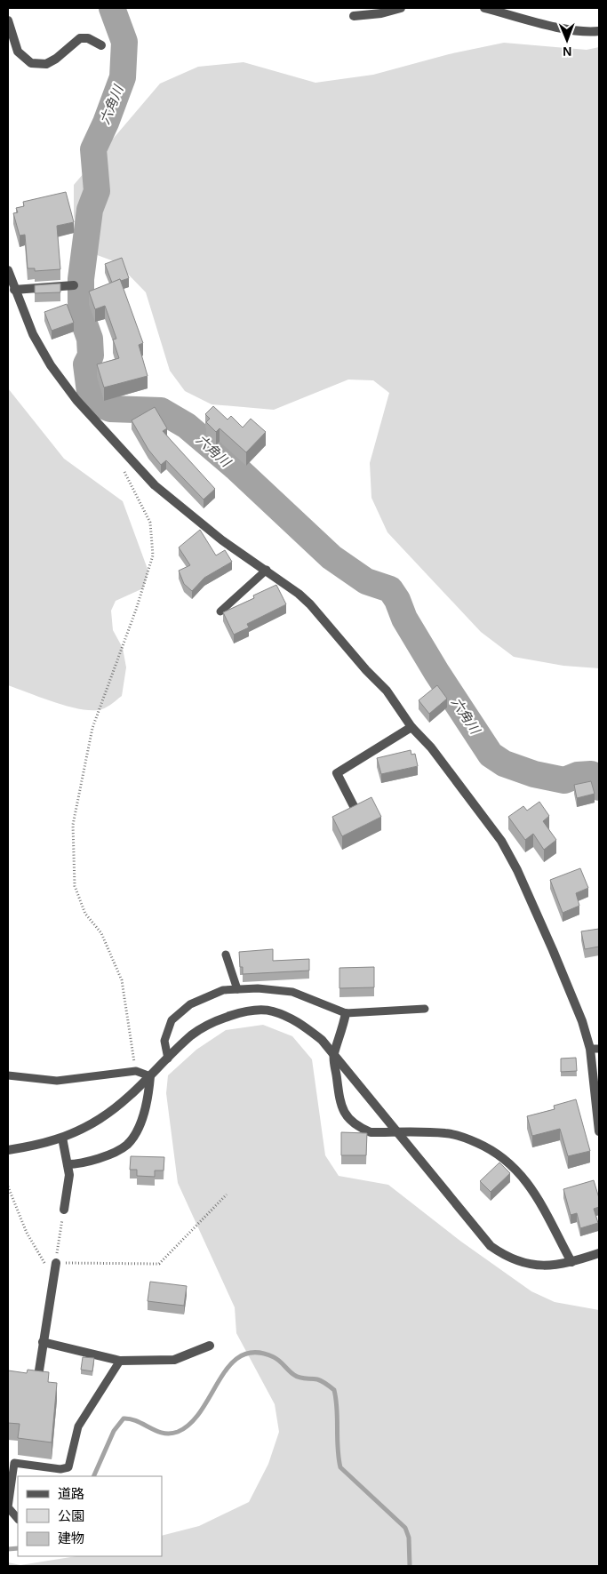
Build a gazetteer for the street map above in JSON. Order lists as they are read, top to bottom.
{
  "water": ["六角川"],
  "legend": ["道路", "公園", "建物"],
  "north": "bottom"
}
